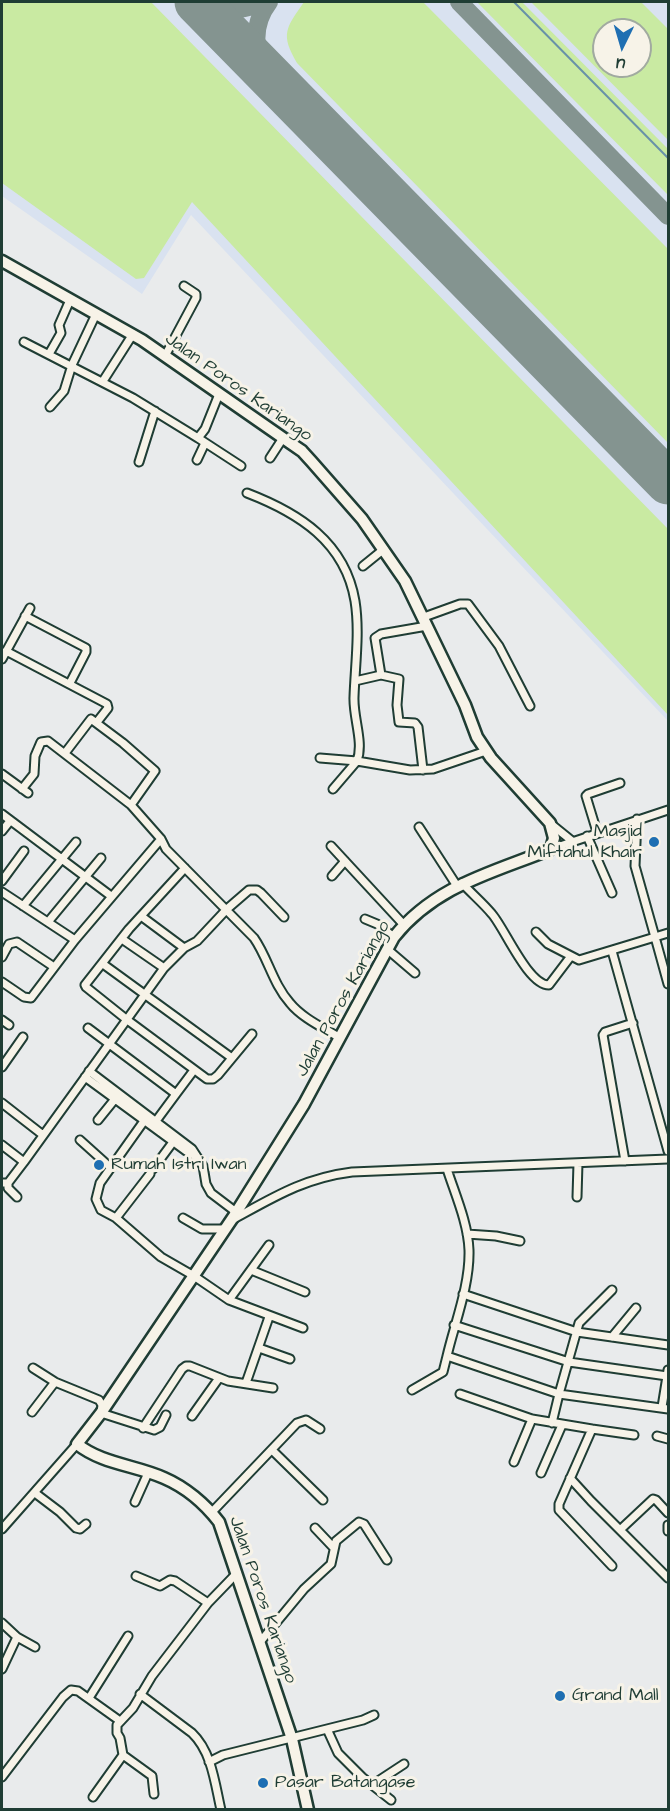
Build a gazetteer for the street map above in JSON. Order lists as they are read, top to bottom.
{
  "streets": {
    "main road": ["Jalan Poros Kariango"]
  },
  "places": [
    "Masjid Miftahul Khair",
    "Rumah Istri Iwan",
    "Grand Mall",
    "Pasar Batangase"
  ],
  "north": "bottom"
}
